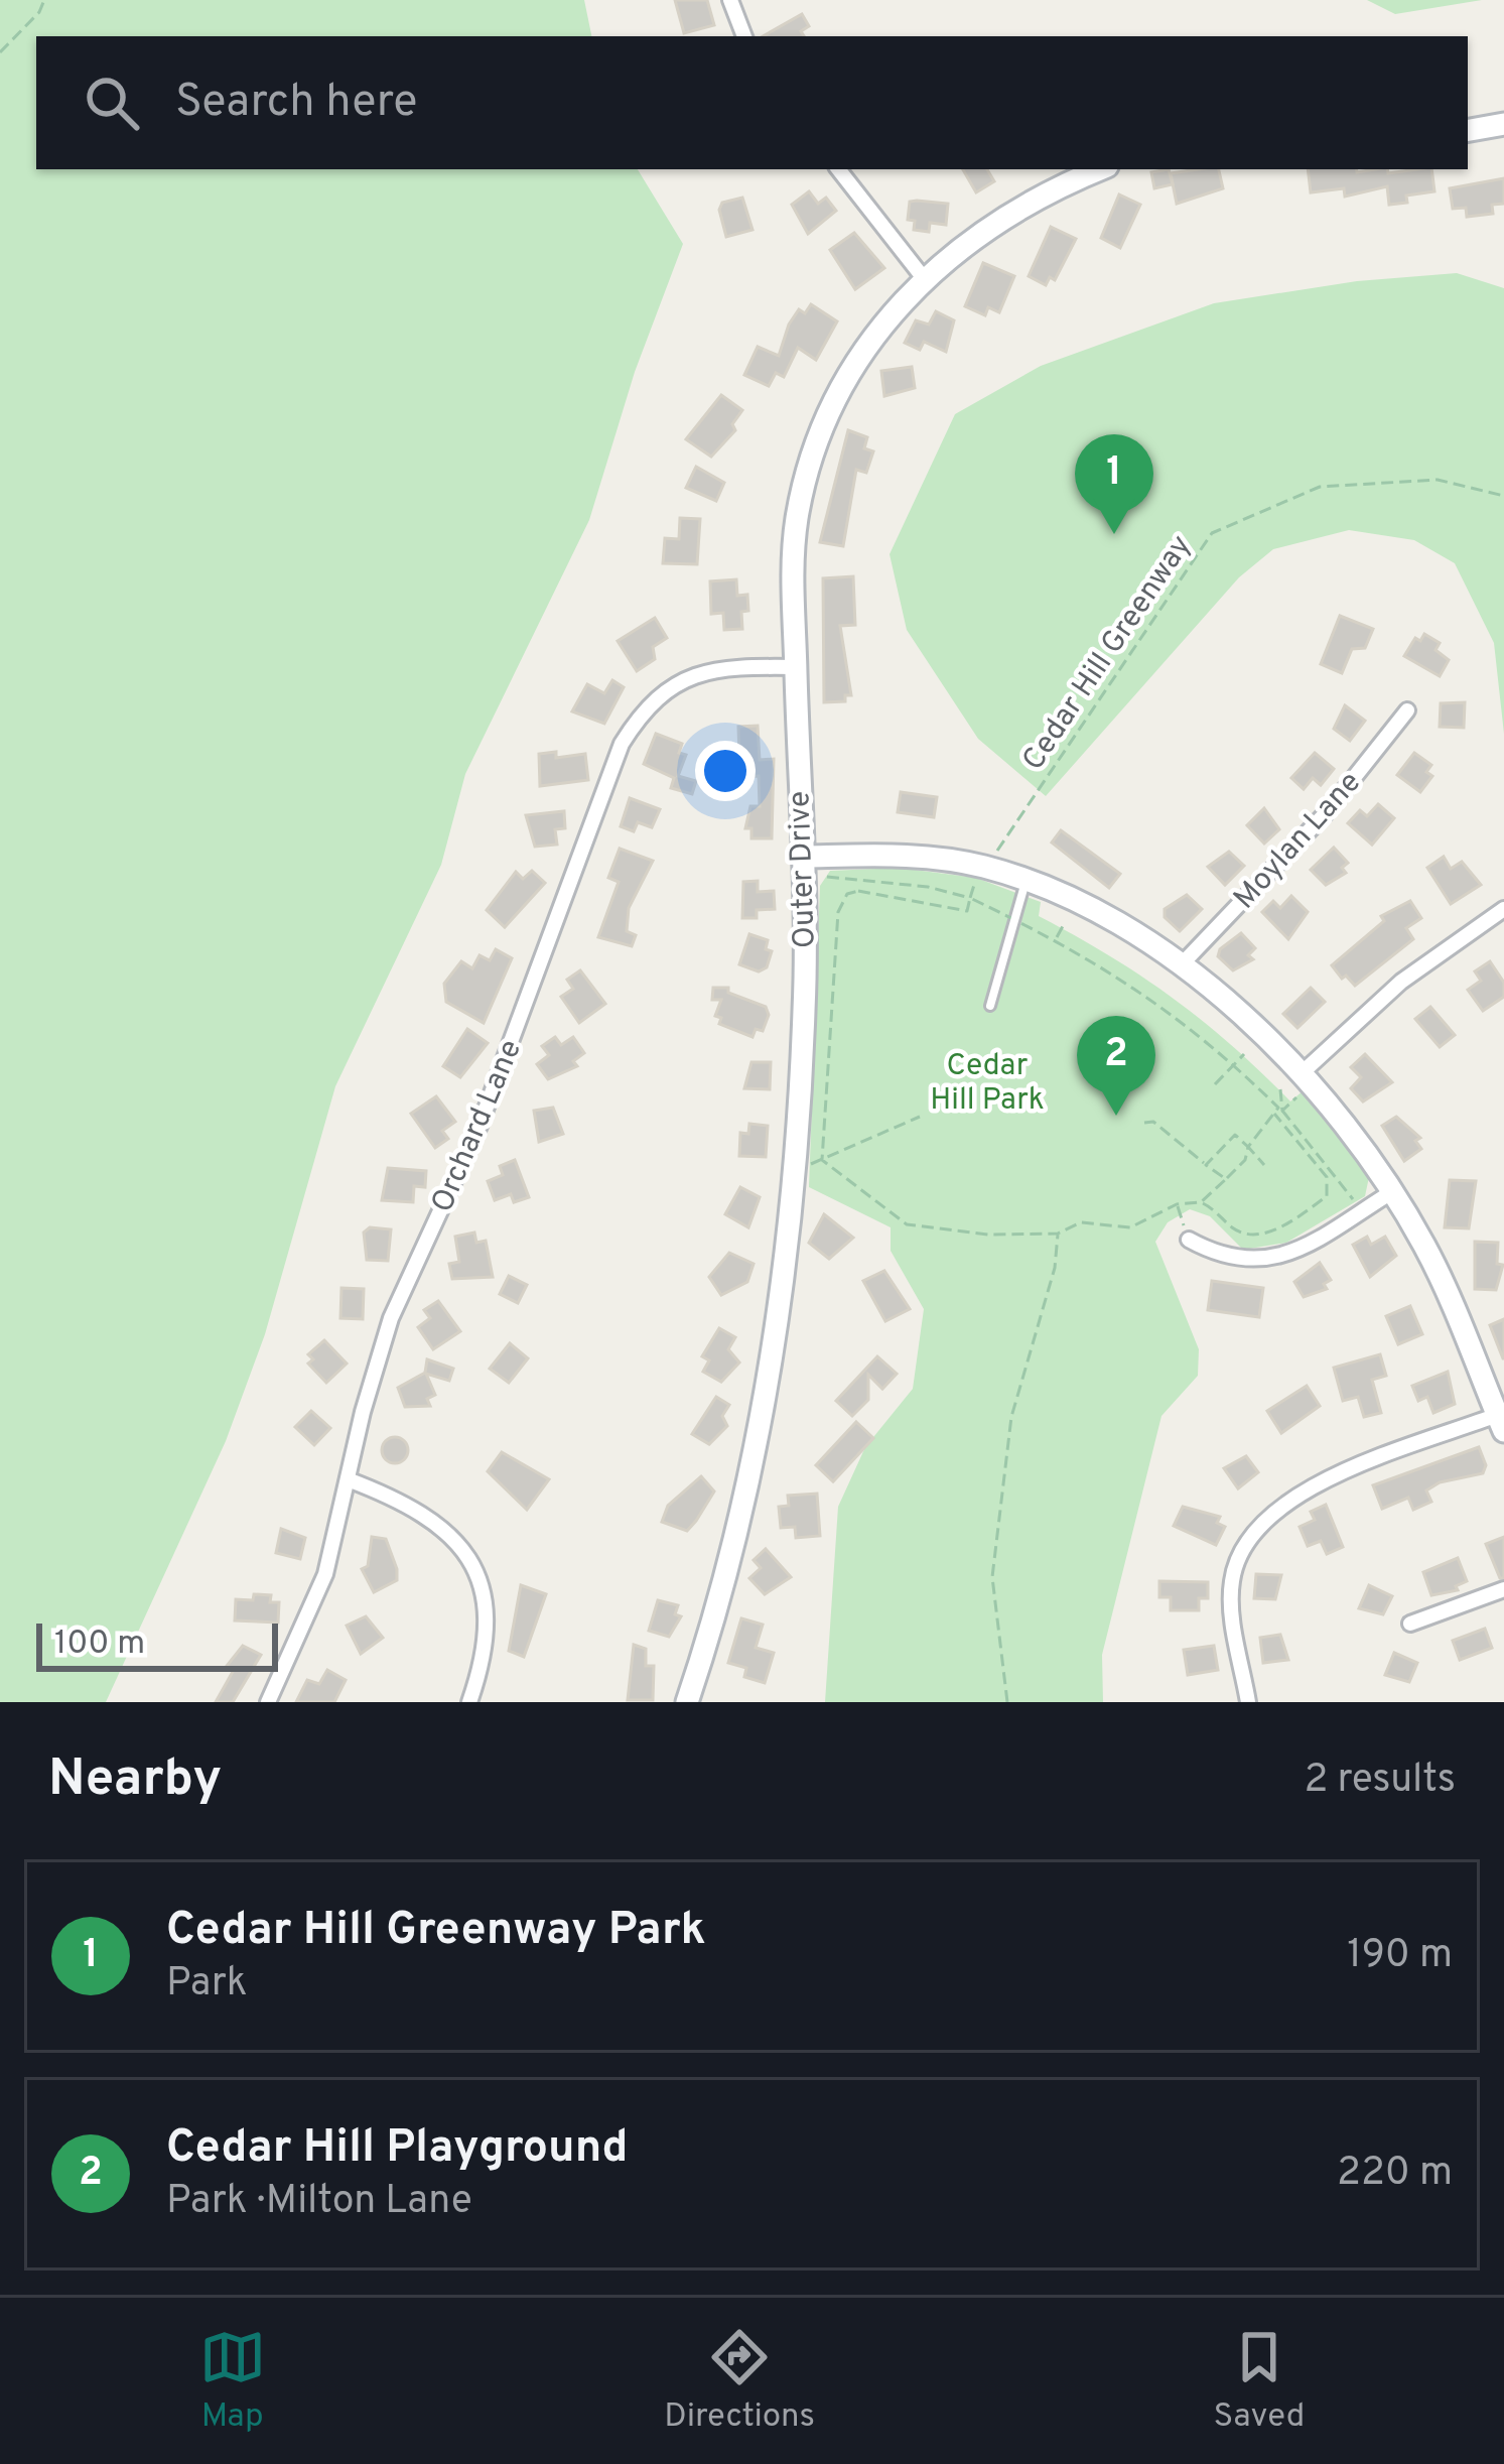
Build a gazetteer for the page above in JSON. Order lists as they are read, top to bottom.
{
  "streets": {
    "street": ["Moylan Lane", "Outer Drive", "Orchard Lane"],
    "path": ["Cedar Hill Greenway"]
  },
  "crossings": [
    ["Outer Drive", "Orchard Lane"]
  ],
  "parks": ["Cedar Hill Park"],
  "scale_bar": "100 m",
  "page": {
    "search": "Search here",
    "pins": ["1", "2"],
    "scale": "100 m",
    "heading": ["Nearby", "2 results"],
    "list": [
      {
        "mark": "1",
        "name": "Cedar Hill Greenway Park",
        "note": "Park",
        "value": "190 m"
      },
      {
        "mark": "2",
        "name": "Cedar Hill Playground",
        "note": "Park · Milton Lane",
        "value": "220 m"
      }
    ],
    "nav": ["Map", "Directions", "Saved"]
  }
}
